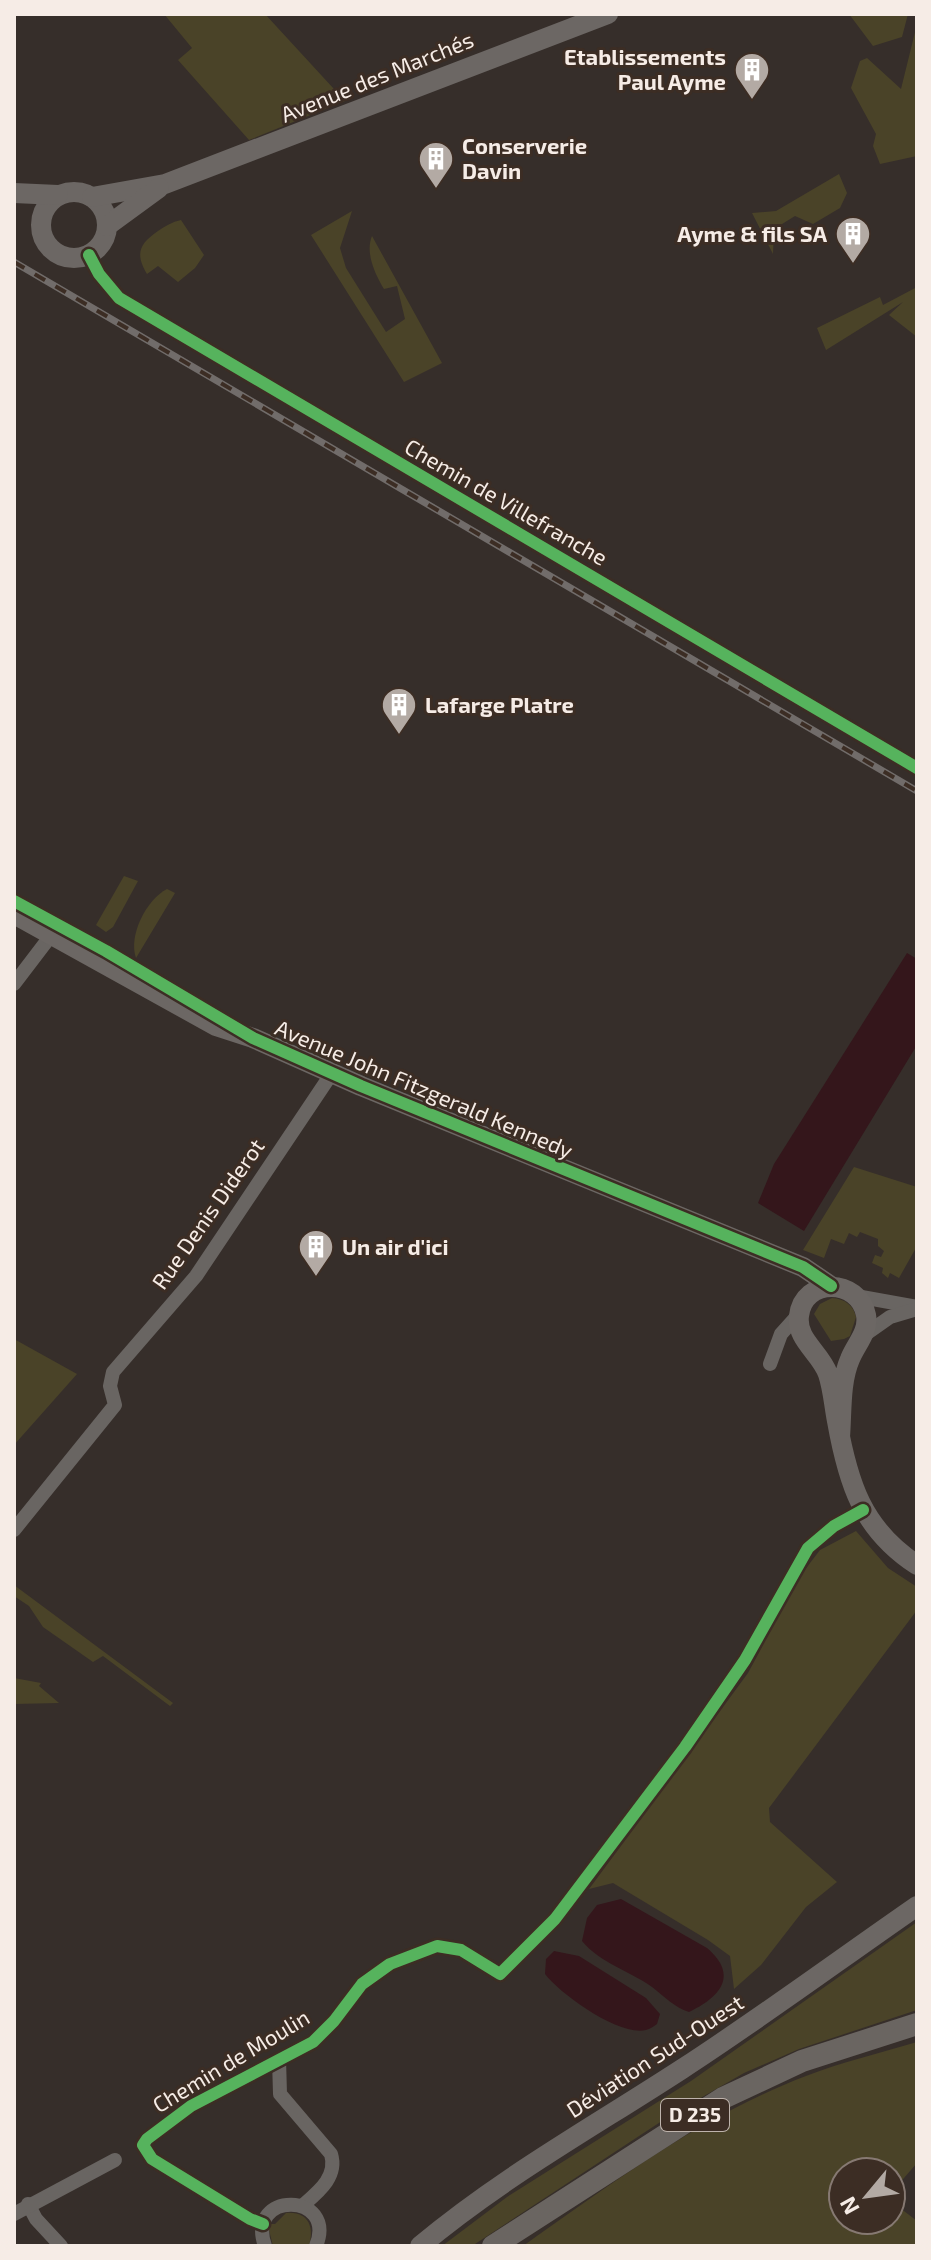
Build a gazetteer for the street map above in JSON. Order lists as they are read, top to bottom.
{
  "streets": {
    "main road": ["D 235"],
    "street": [
      "Avenue des Marchés",
      "Chemin de Villefranche",
      "Avenue John Fitzgerald Kennedy",
      "Rue Denis Diderot",
      "Déviation Sud-Ouest",
      "Chemin de Moulin"
    ]
  },
  "crossings": [
    ["Avenue des Marchés", "Chemin de Villefranche"],
    ["Avenue John Fitzgerald Kennedy", "Rue Denis Diderot"]
  ],
  "places": {
    "building": [
      "Etablissements Paul Ayme",
      "Conserverie Davin",
      "Ayme & fils SA",
      "Lafarge Platre",
      "Un air d'ici"
    ]
  },
  "north": "bottom left"
}
